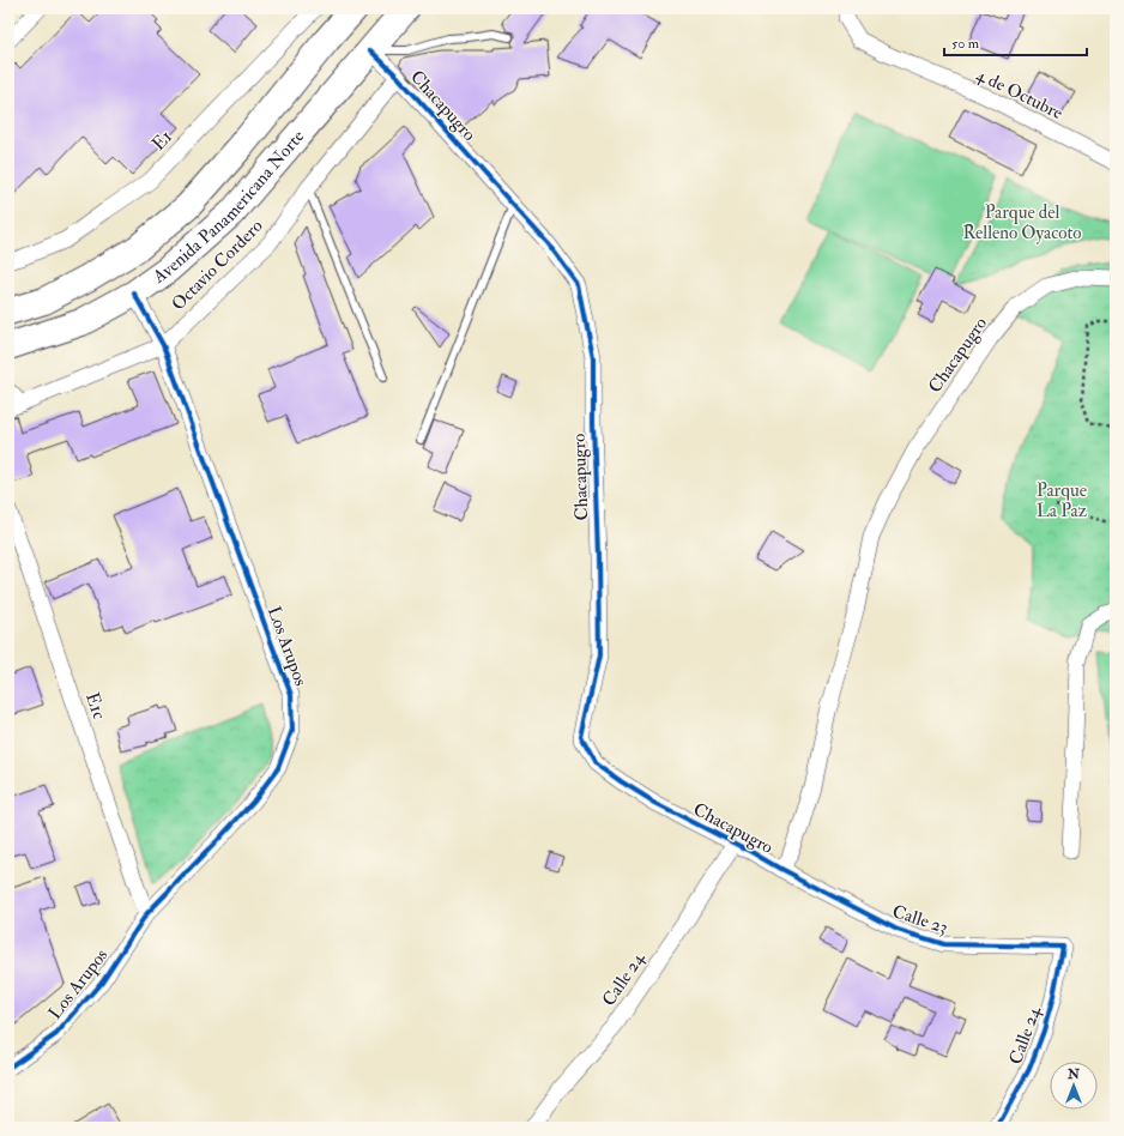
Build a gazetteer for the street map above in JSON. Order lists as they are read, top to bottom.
{
  "streets": {
    "highway": ["Avenida Panamericana Norte"],
    "street": [
      "4 de Octubre",
      "Chacapugro",
      "E1",
      "Octavio Cordero",
      "Los Arupos",
      "E1c",
      "Calle 23",
      "Calle 24"
    ]
  },
  "crossings": [
    ["Chacapugro", "Avenida Panamericana Norte"],
    ["Chacapugro", "Octavio Cordero"],
    ["Chacapugro", "Calle 23"],
    ["Chacapugro", "Calle 24"],
    ["Avenida Panamericana Norte", "Los Arupos"],
    ["Octavio Cordero", "Los Arupos"],
    ["Los Arupos", "E1c"],
    ["Calle 23", "Calle 24"]
  ],
  "parks": ["Parque del Relleno Oyacoto", "Parque La Paz"],
  "scale_bar": "50 m",
  "north": "top"
}
